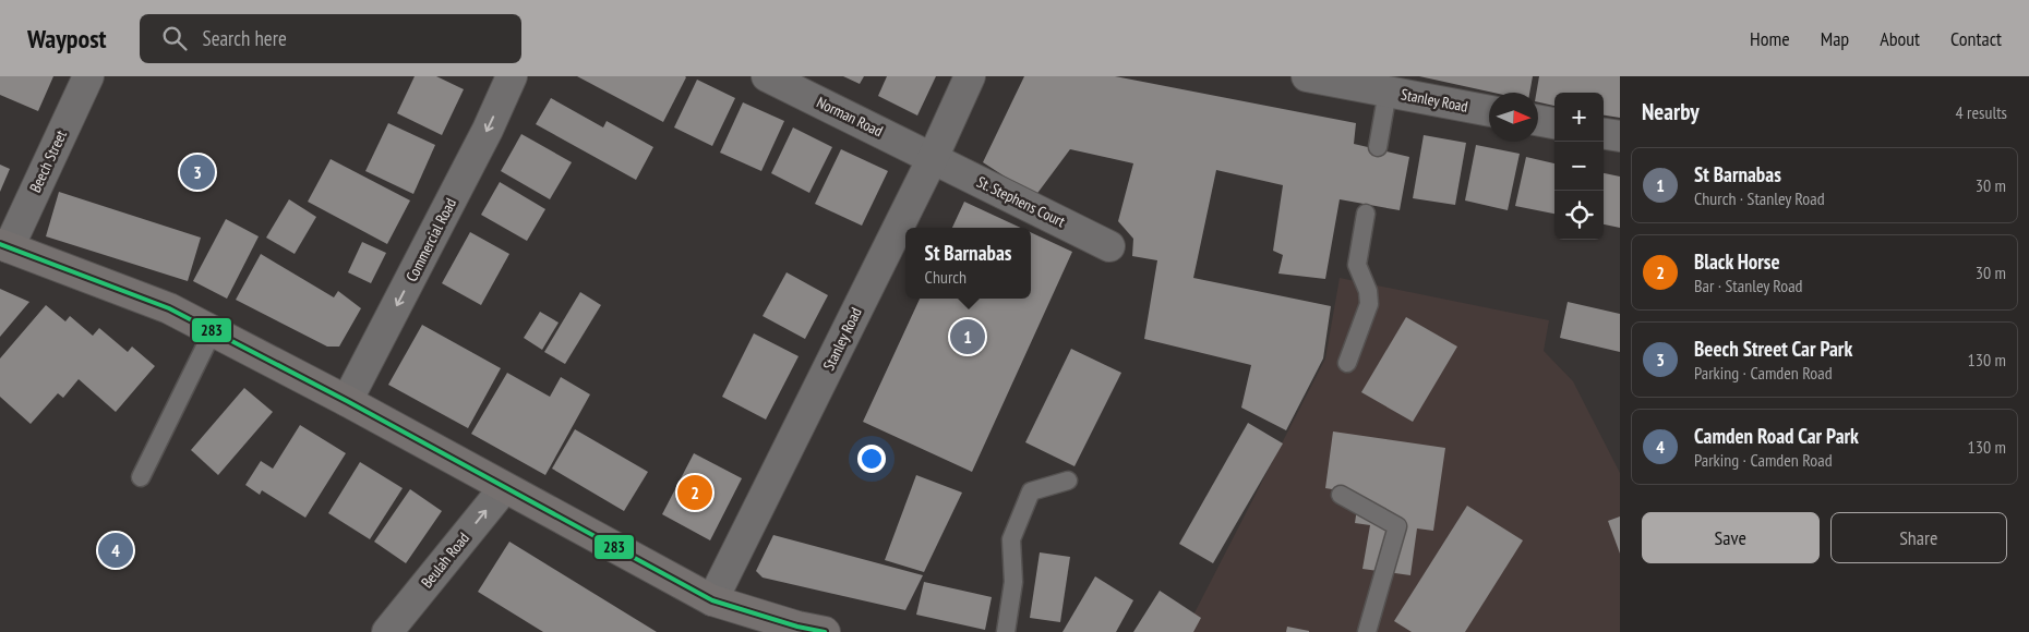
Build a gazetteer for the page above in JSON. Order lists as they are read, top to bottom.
{
  "streets": {
    "street": [
      "Stanley Road",
      "Norman Road",
      "Beech Street",
      "St. Stephens Court",
      "Commercial Road",
      "Beulah Road"
    ]
  },
  "crossings": [
    ["Stanley Road", "Norman Road"],
    ["Stanley Road", "St. Stephens Court"],
    ["Norman Road", "St. Stephens Court"]
  ],
  "one_way": ["Commercial Road", "Beulah Road"],
  "lines": ["transit line 283"],
  "north": "right",
  "page": {
    "header": "Waypost",
    "search": "Search here",
    "nav": [
      "Home",
      "Map",
      "About",
      "Contact"
    ],
    "heading": ["Nearby", "4 results"],
    "map_buttons": ["+", "−"],
    "list": [
      {
        "mark": "1",
        "name": "St Barnabas",
        "note": "Church · Stanley Road",
        "value": "30 m"
      },
      {
        "mark": "2",
        "name": "Black Horse",
        "note": "Bar · Stanley Road",
        "value": "30 m"
      },
      {
        "mark": "3",
        "name": "Beech Street Car Park",
        "note": "Parking · Camden Road",
        "value": "130 m"
      },
      {
        "mark": "4",
        "name": "Camden Road Car Park",
        "note": "Parking · Camden Road",
        "value": "130 m"
      }
    ],
    "pins": [
      "3",
      "1",
      "2",
      "4"
    ],
    "popup": ["St Barnabas", "Church"],
    "buttons": ["Save", "Share"]
  }
}
